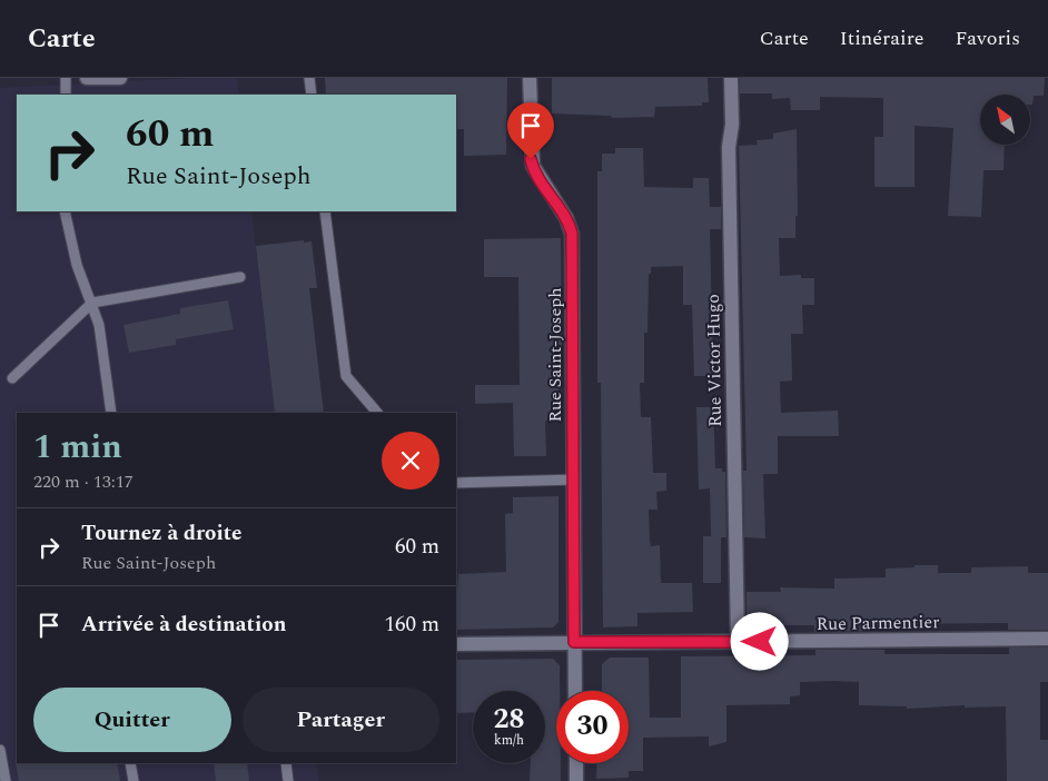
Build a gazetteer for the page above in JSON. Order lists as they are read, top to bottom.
{
  "streets": {
    "street": ["Rue Saint-Joseph", "Rue Victor Hugo", "Rue Parmentier"]
  },
  "crossings": [
    ["Rue Saint-Joseph", "Rue Parmentier"],
    ["Rue Victor Hugo", "Rue Parmentier"]
  ],
  "north": "top left",
  "page": {
    "header": "Carte",
    "nav": ["Carte", "Itinéraire", "Favoris"],
    "turn": ["60 m", "Rue Saint-Joseph"],
    "heading": ["1 min", "220 m · 13:17"],
    "list": [
      {
        "name": "Tournez à droite",
        "note": "Rue Saint-Joseph",
        "value": "60 m"
      },
      {
        "name": "Arrivée à destination",
        "value": "160 m"
      }
    ],
    "buttons": ["Quitter", "Partager"],
    "speed": "28 km/h",
    "limit": "30"
  }
}
